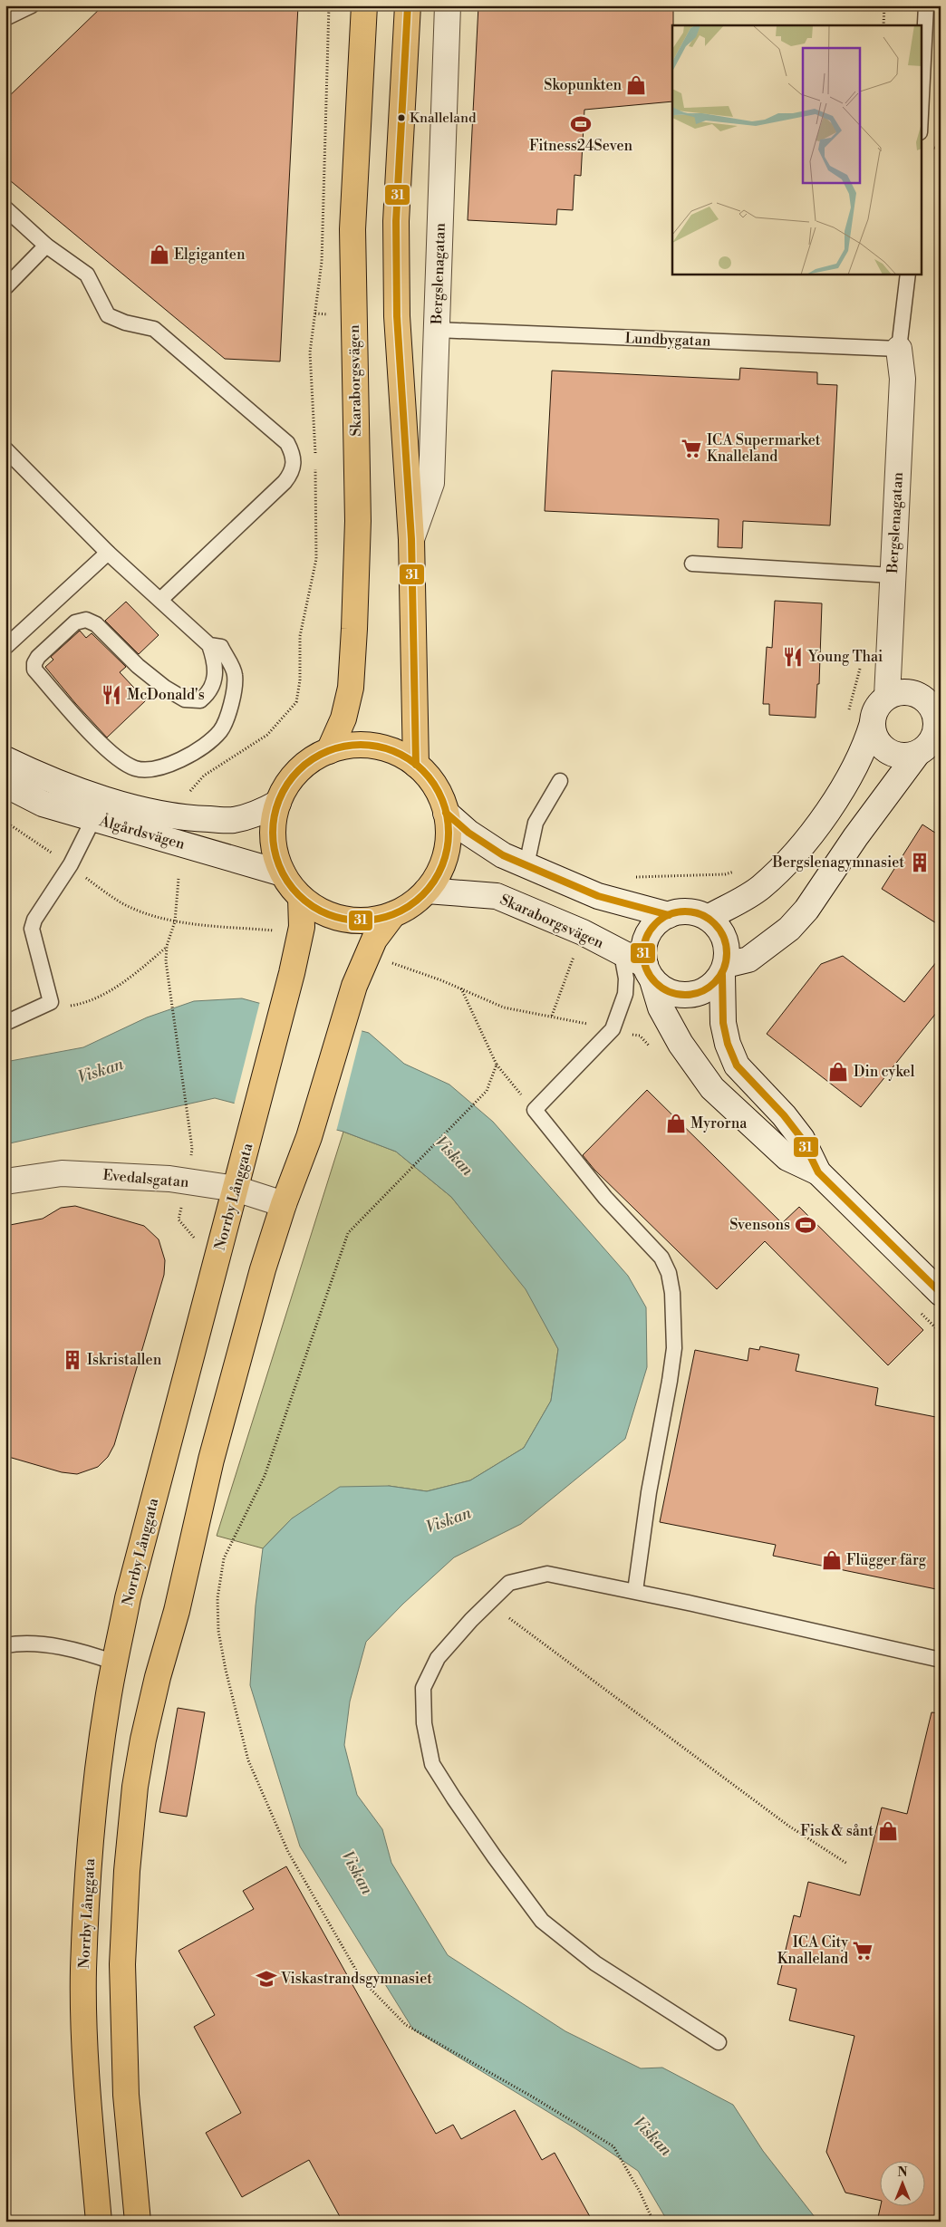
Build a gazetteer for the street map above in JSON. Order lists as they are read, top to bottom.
{
  "streets": {
    "main road": ["Skaraborgsvägen", "Norrby Långgata"],
    "street": ["Bergslenagatan", "Ålgårdsvägen", "Evedalsgatan"],
    "lane": ["Lundbygatan"]
  },
  "crossings": [
    ["Bergslenagatan", "Lundbygatan"],
    ["Evedalsgatan", "Norrby Långgata"]
  ],
  "water": ["Viskan"],
  "places": {
    "shop": [
      "Skopunkten",
      "Elgiganten",
      "Din cykel",
      "Myrorna",
      "Flügger färg",
      "Fisk & sånt"
    ],
    "other": ["Knalleland"],
    "sports": ["Fitness24Seven", "Svensons"],
    "supermarket": ["ICA Supermarket Knalleland", "ICA City Knalleland"],
    "restaurant": ["Young Thai", "McDonald's"],
    "building": ["Bergslenagymnasiet", "Iskristallen"],
    "school or university": ["Viskastrandsgymnasiet"]
  },
  "lines": ["transit line 31"],
  "north": "top"
}
